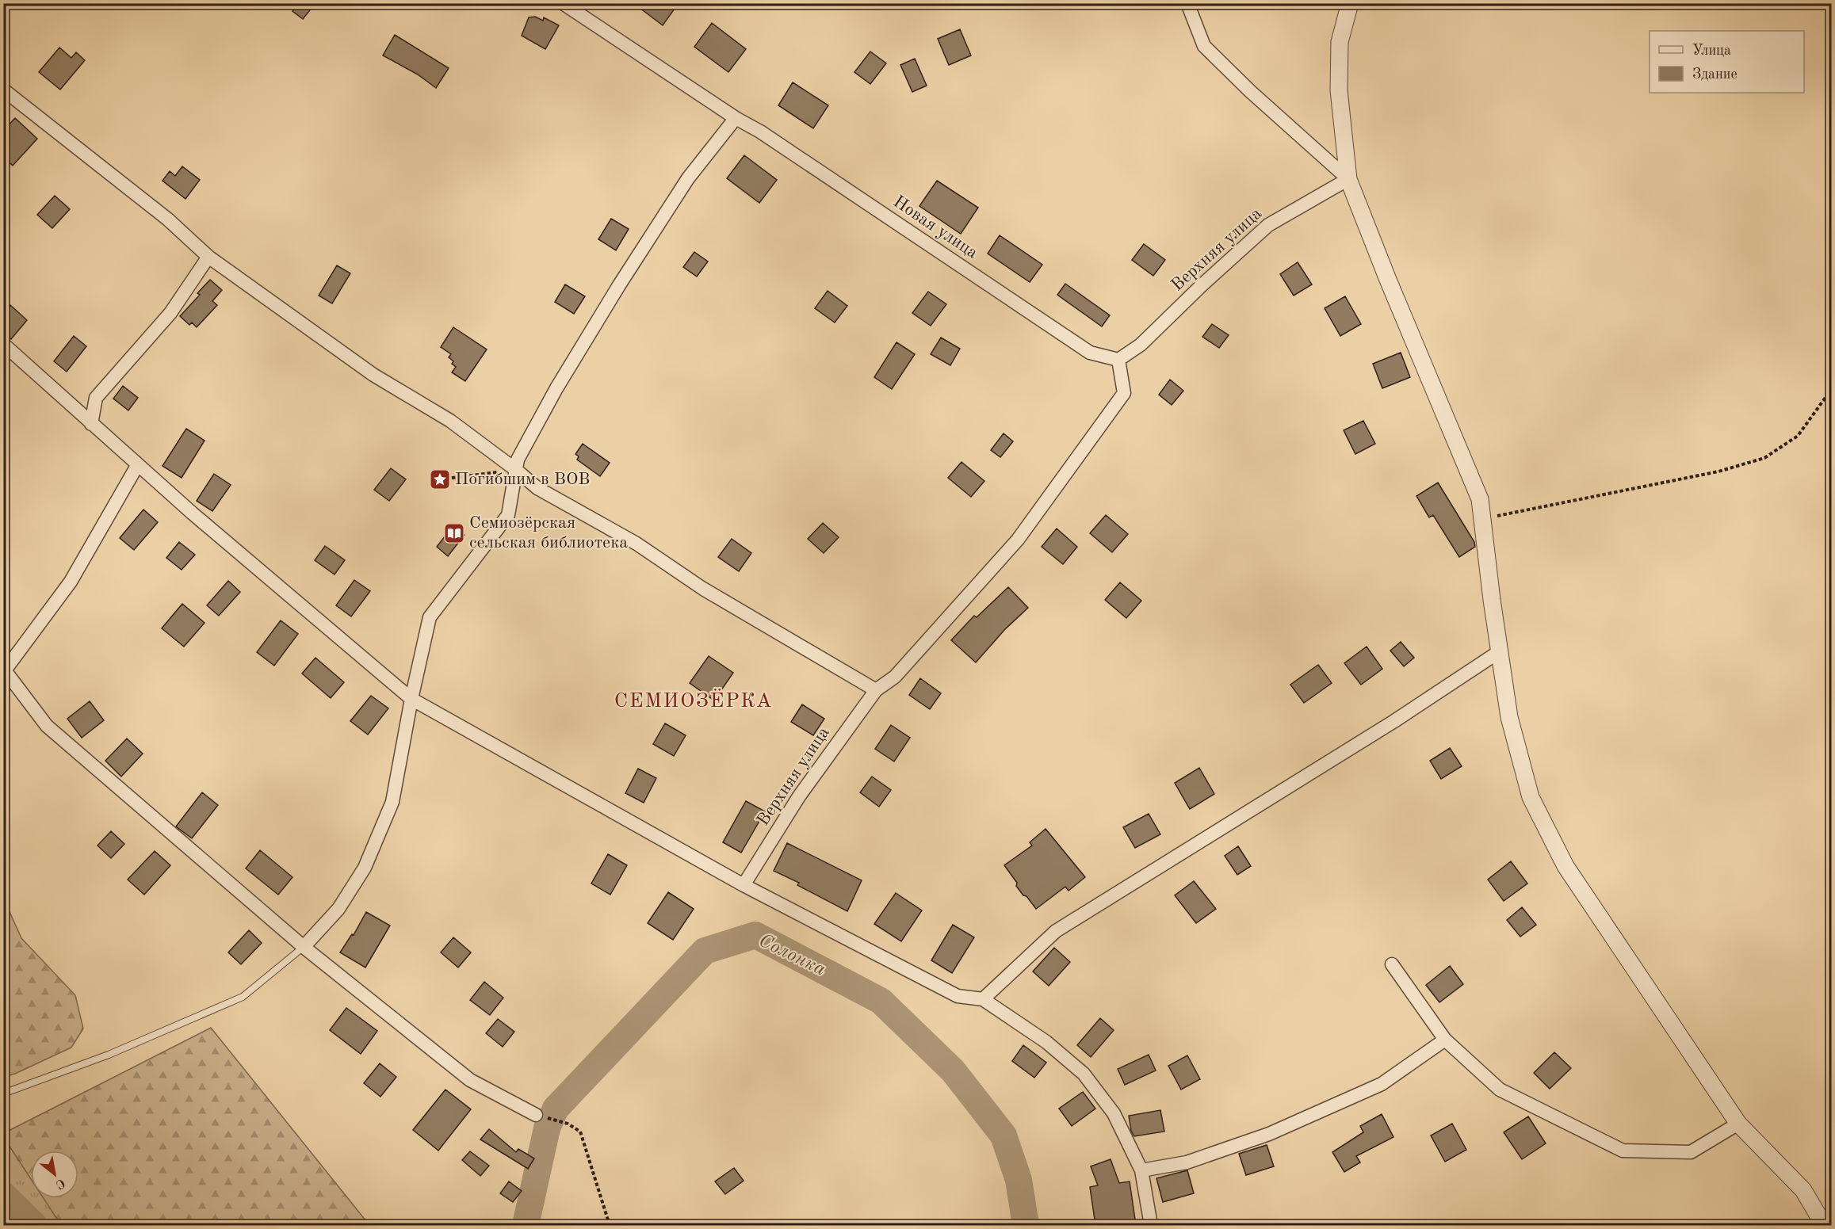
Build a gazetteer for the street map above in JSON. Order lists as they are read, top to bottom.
{
  "streets": {
    "street": ["Новая улица", "Верхняя улица"]
  },
  "crossings": [
    ["Новая улица", "Верхняя улица"]
  ],
  "districts": ["СЕМИОЗЁРКА"],
  "water": ["Солонка"],
  "places": {
    "place": ["Погибшим в ВОВ"],
    "library": ["Семиозёрская сельская библиотека"]
  },
  "legend": ["Улица", "Здание"],
  "north": "bottom right"
}
